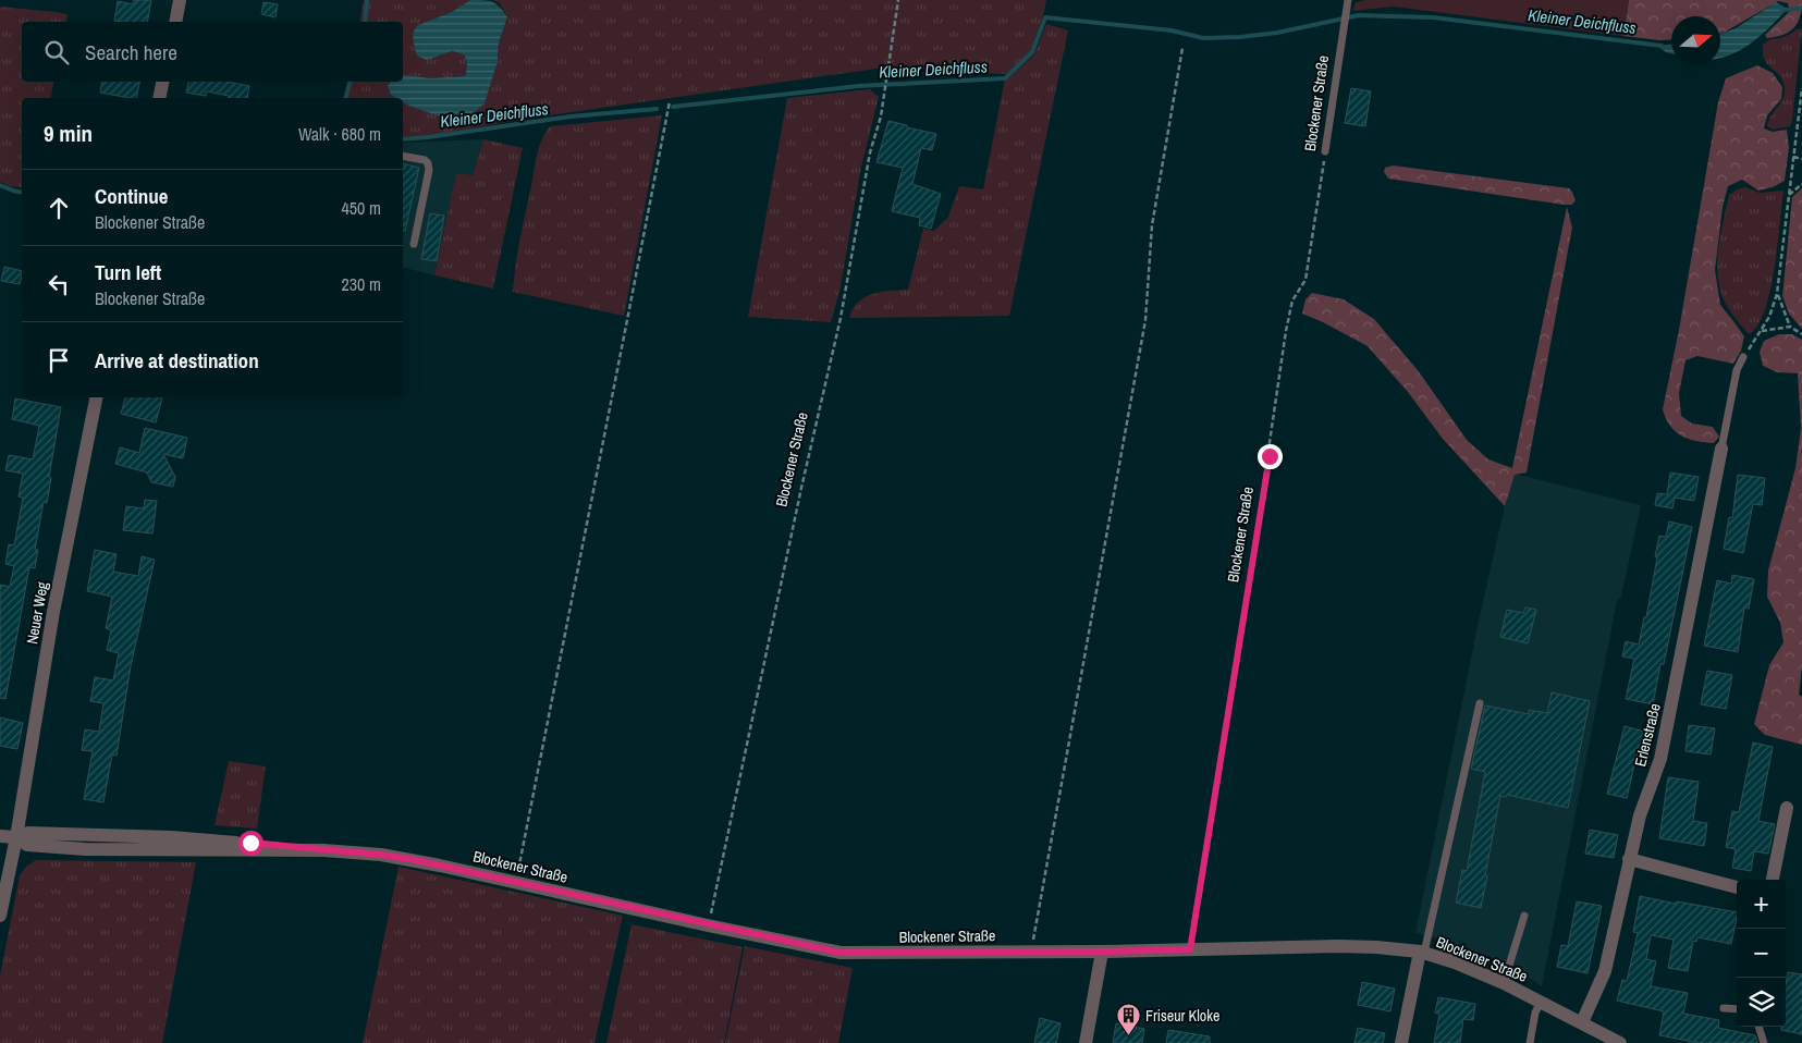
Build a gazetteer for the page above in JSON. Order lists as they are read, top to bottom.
{
  "streets": {
    "street": ["Blockener Straße", "Neuer Weg", "Erlenstraße"]
  },
  "crossings": [
    ["Blockener Straße", "Neuer Weg"],
    ["Blockener Straße", "Erlenstraße"]
  ],
  "water": ["Kleiner Deichfluss"],
  "places": {
    "building": ["Friseur Kloke"]
  },
  "north": "right",
  "page": {
    "search": "Search here",
    "heading": ["9 min", "Walk · 680 m"],
    "list": [
      ["Continue", "Blockener Straße", "450 m"],
      ["Turn left", "Blockener Straße", "230 m"],
      "Arrive at destination"
    ],
    "map_buttons": ["+", "−"]
  }
}
